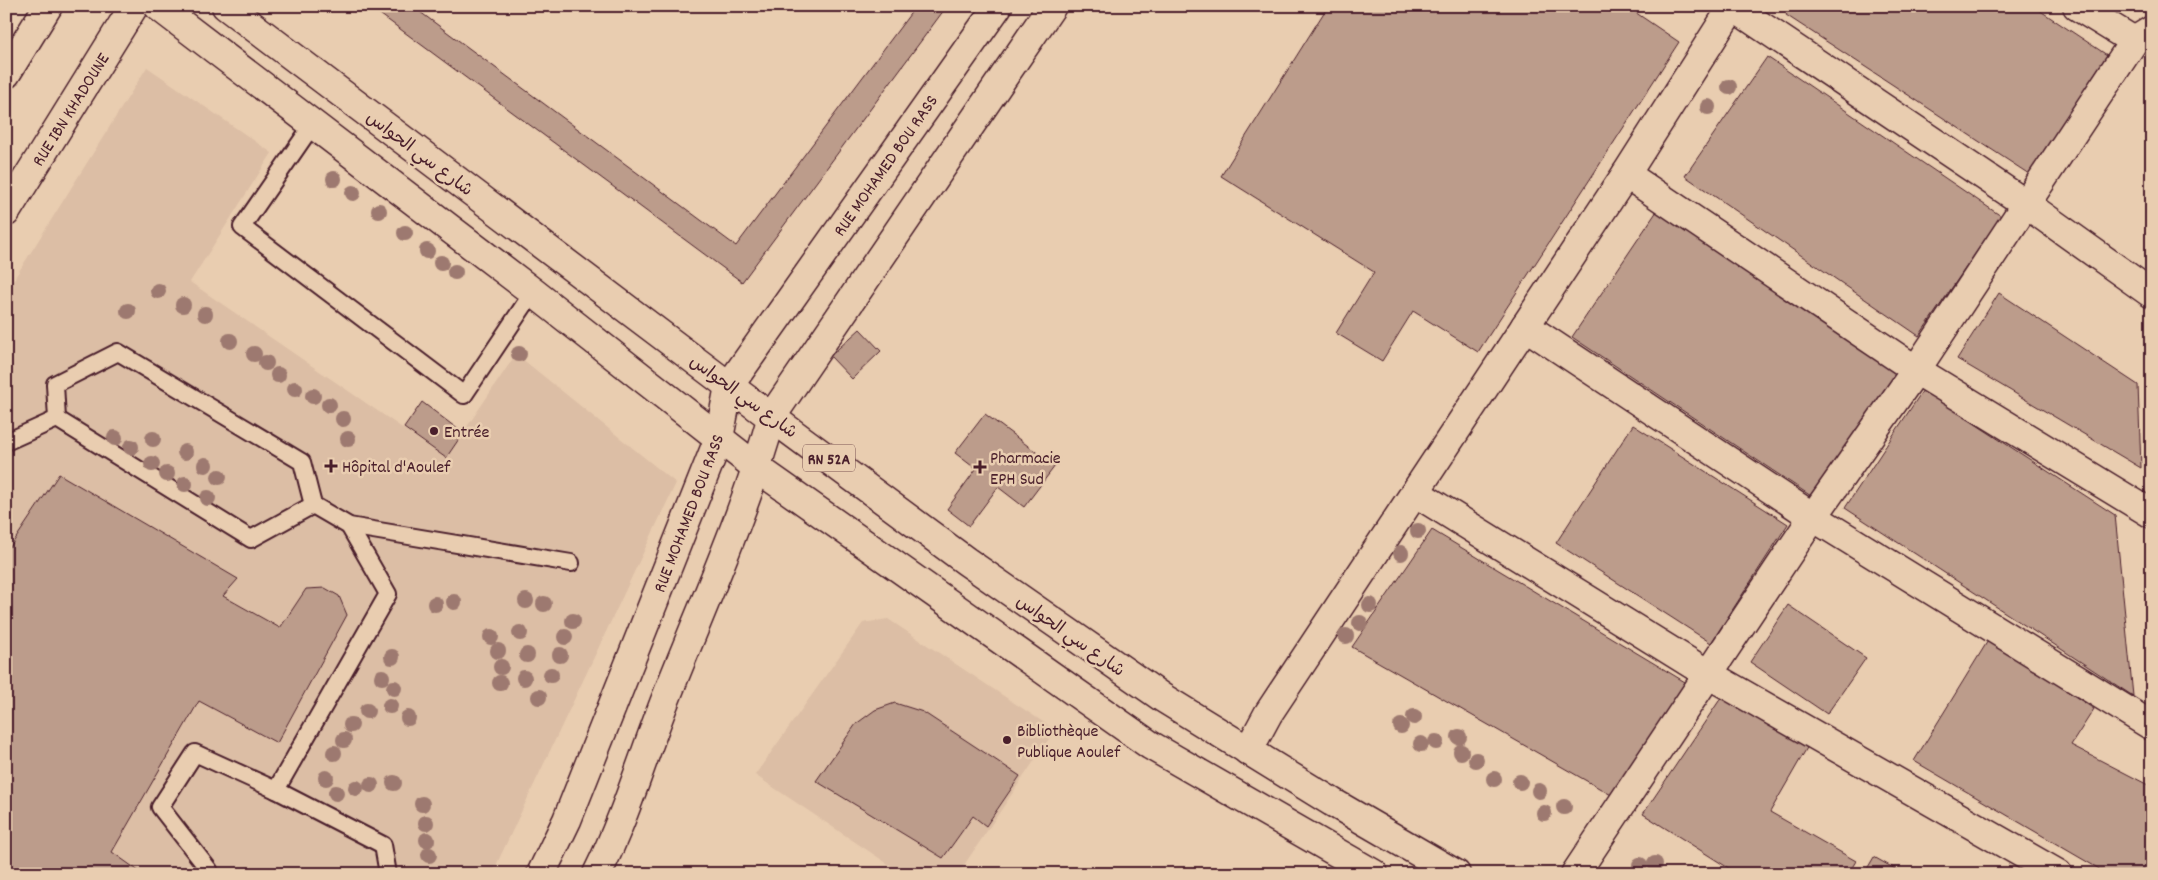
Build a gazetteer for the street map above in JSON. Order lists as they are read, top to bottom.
{
  "streets": {
    "street": [
      "RUE IBN KHADOUNE",
      "شارع سي الحواس",
      "RUE MOHAMED BOU RASS",
      "RN 52A"
    ]
  },
  "crossings": [
    ["شارع سي الحواس", "RUE MOHAMED BOU RASS"],
    ["RUE MOHAMED BOU RASS", "RN 52A"]
  ],
  "places": {
    "other": ["Entrée", "Bibliothèque Publique Aoulef"],
    "health": ["Hôpital d'Aoulef", "Pharmacie EPH Sud"]
  }
}
